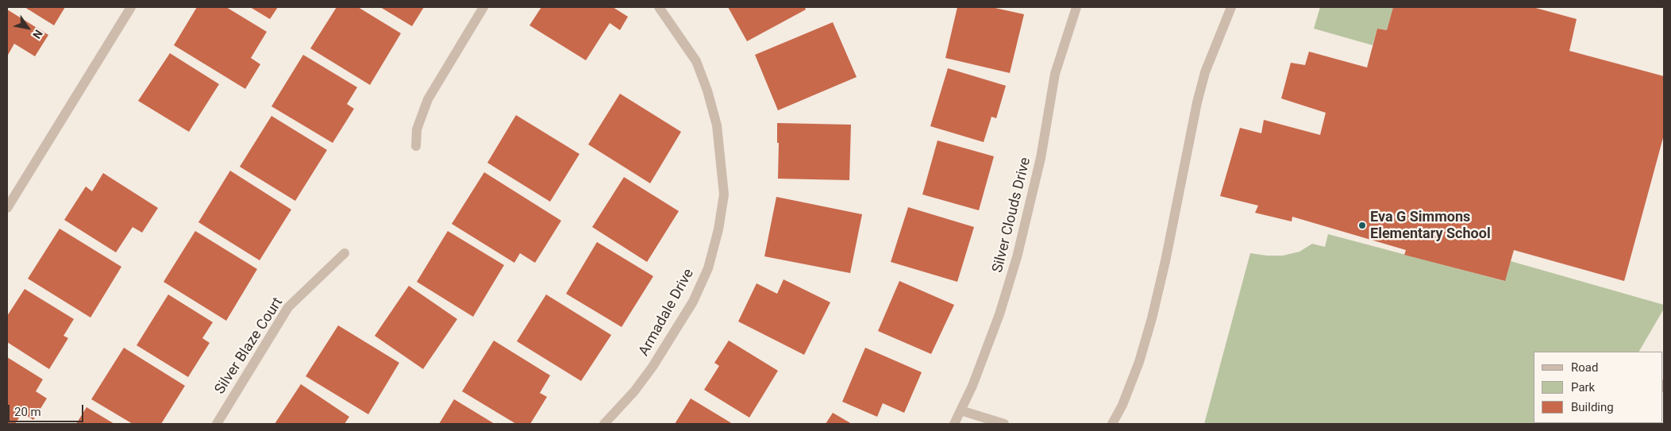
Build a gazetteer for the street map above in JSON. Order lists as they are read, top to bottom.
{
  "streets": {
    "street": ["Silver Clouds Drive", "Armadale Drive", "Silver Blaze Court"]
  },
  "places": ["Eva G Simmons Elementary School"],
  "legend": ["Road", "Park", "Building"],
  "scale_bar": "20 m",
  "north": "bottom right"
}
